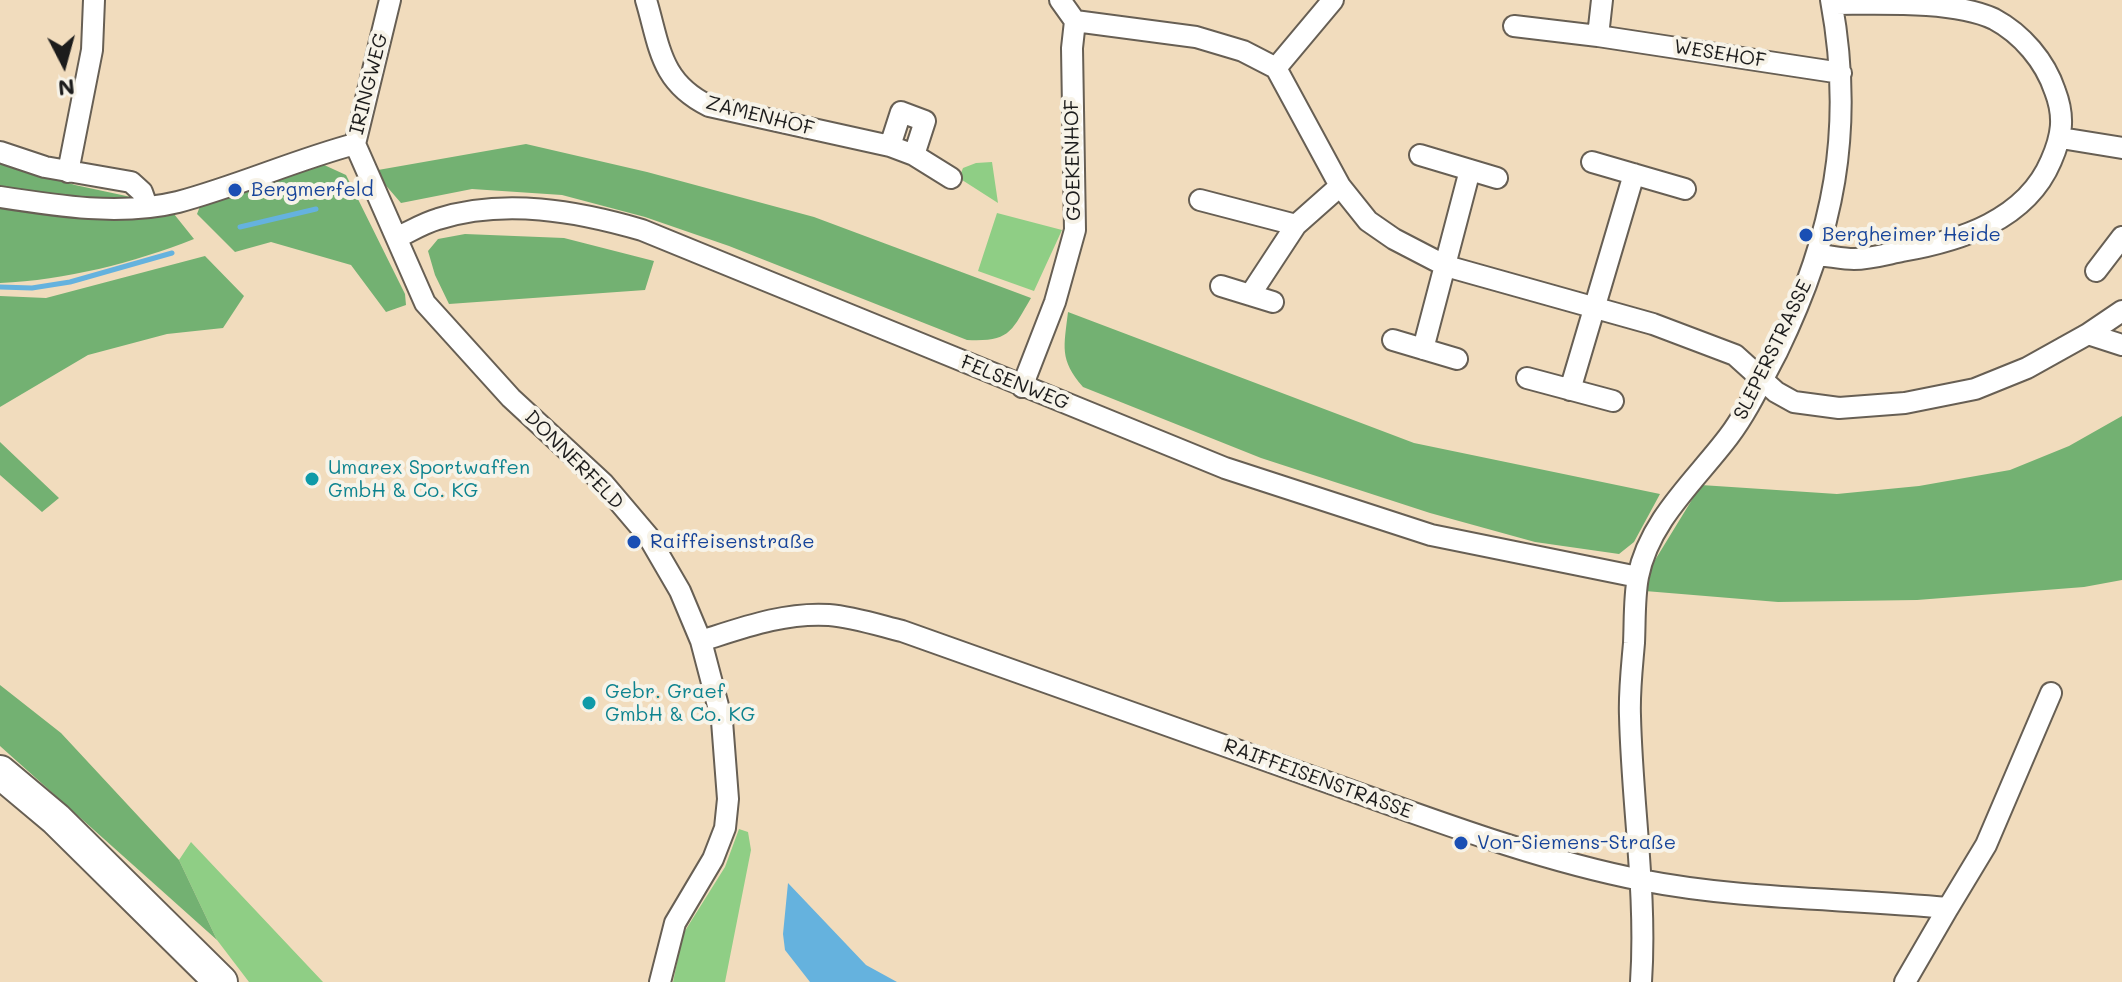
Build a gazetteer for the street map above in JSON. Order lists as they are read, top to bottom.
{
  "streets": {
    "street": [
      "WESEHOF",
      "IRINGWEG",
      "ZAMENHOF",
      "GOEKENHOF",
      "SLEPERSTRASSE",
      "FELSENWEG",
      "DONNERFELD",
      "RAIFFEISENSTRASSE"
    ]
  },
  "crossings": [
    ["WESEHOF", "SLEPERSTRASSE"],
    ["IRINGWEG", "DONNERFELD"],
    ["GOEKENHOF", "FELSENWEG"],
    ["SLEPERSTRASSE", "FELSENWEG"],
    ["FELSENWEG", "DONNERFELD"],
    ["DONNERFELD", "RAIFFEISENSTRASSE"]
  ],
  "places": [
    "Bergmerfeld",
    "Bergheimer Heide",
    "Umarex Sportwaffen GmbH & Co. KG",
    "Raiffeisenstraße",
    "Gebr. Graef GmbH & Co. KG",
    "Von-Siemens-Straße"
  ],
  "north": "bottom"
}
